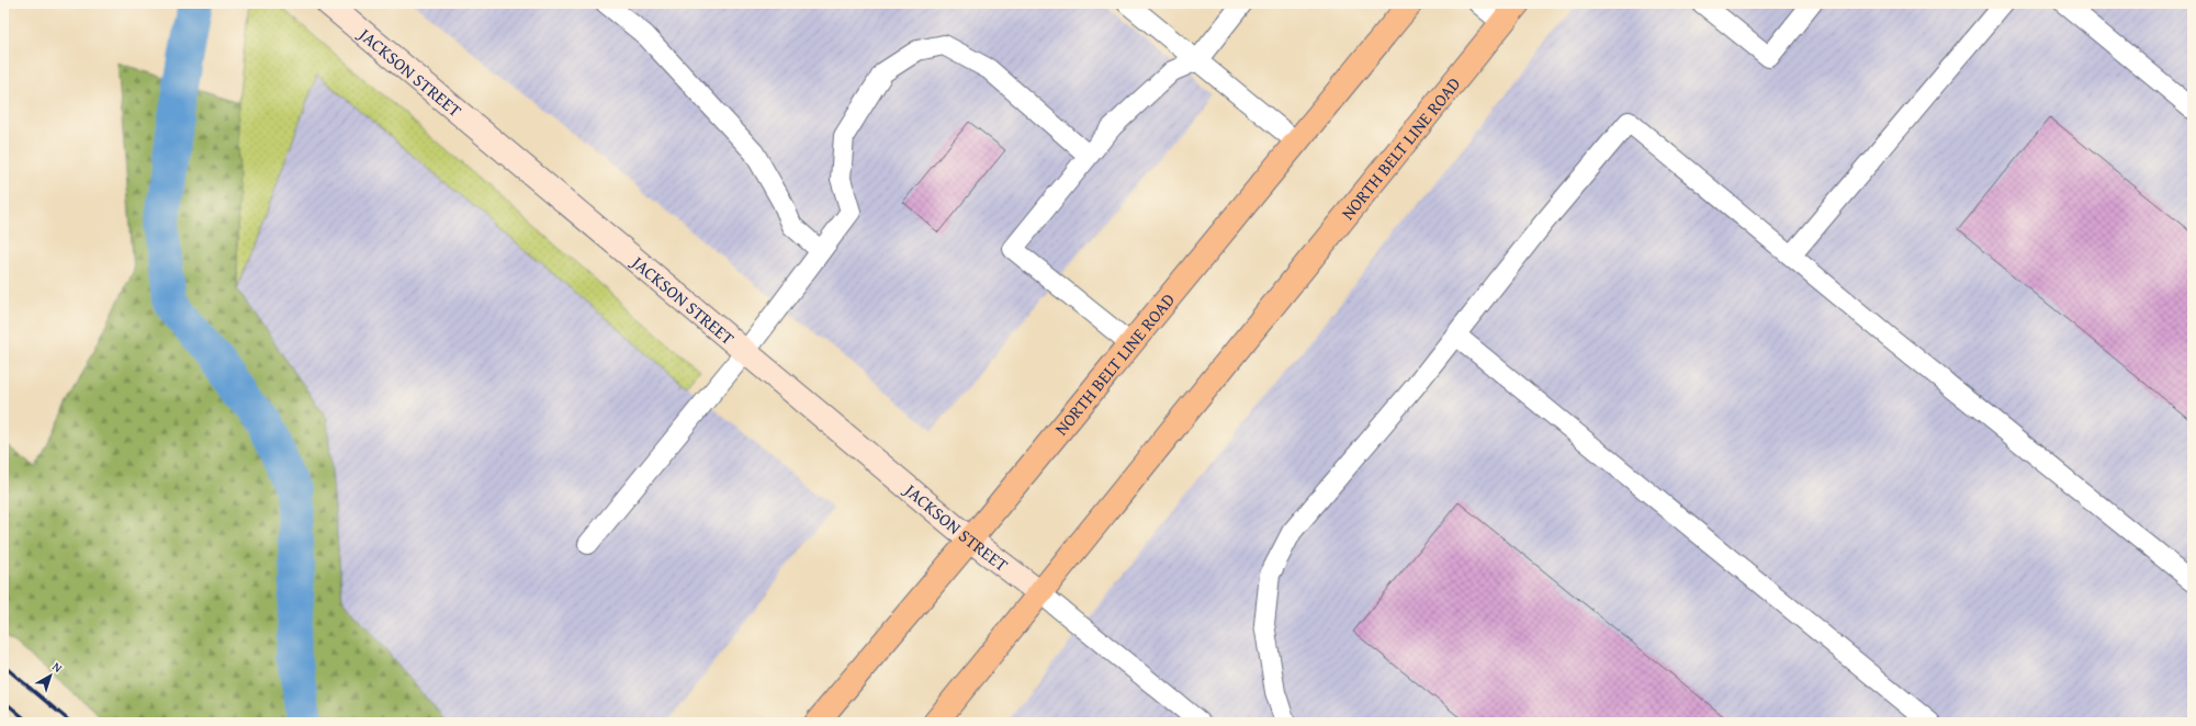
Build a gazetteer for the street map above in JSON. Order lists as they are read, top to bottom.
{
  "streets": {
    "main road": ["NORTH BELT LINE ROAD"],
    "street": ["JACKSON STREET"]
  },
  "crossings": [
    ["JACKSON STREET", "NORTH BELT LINE ROAD"]
  ],
  "north": "top right"
}
